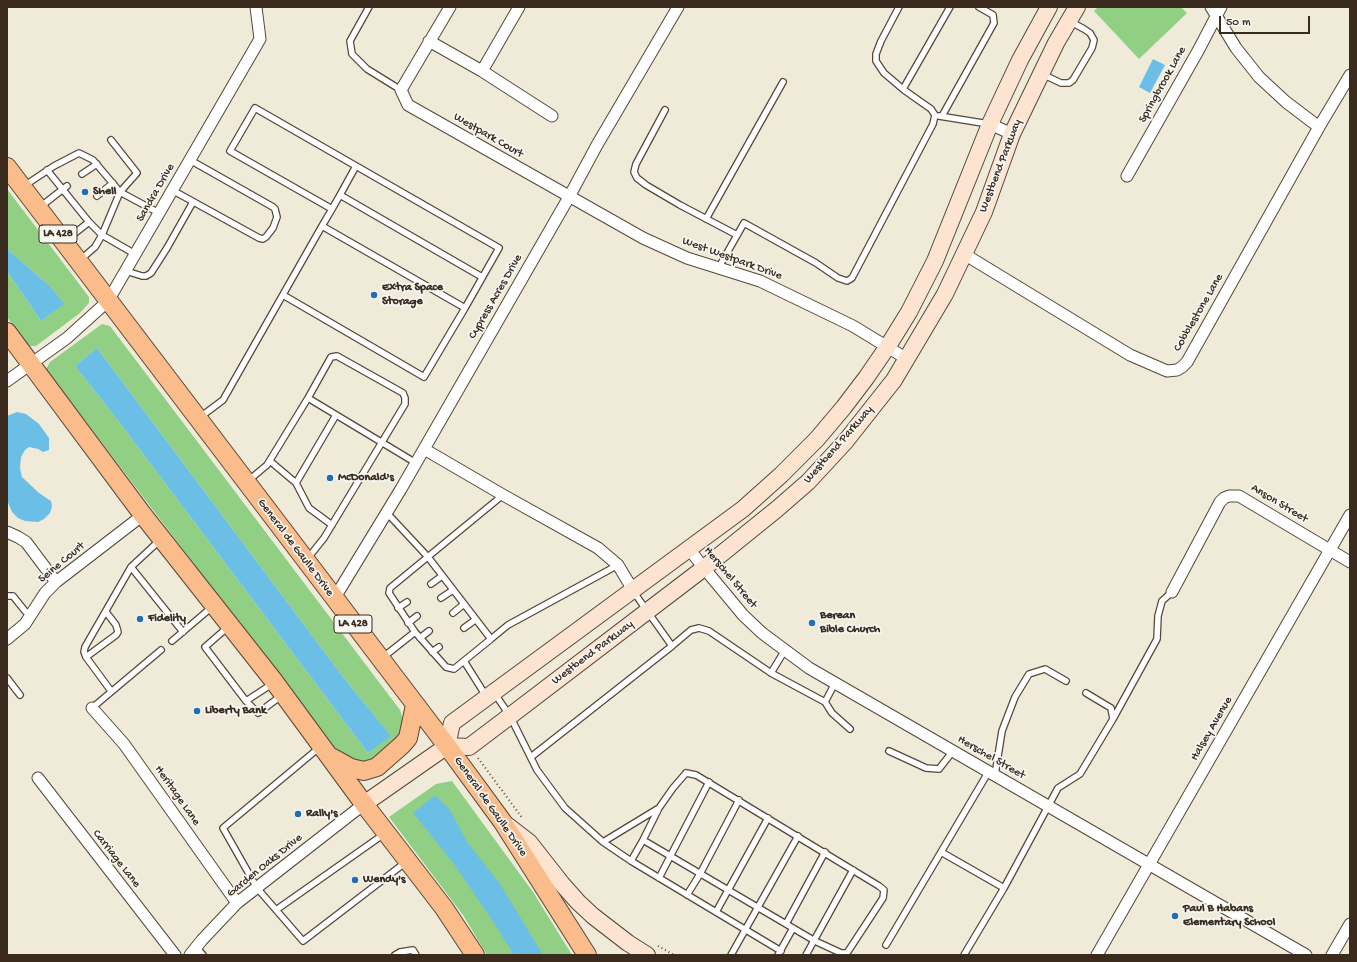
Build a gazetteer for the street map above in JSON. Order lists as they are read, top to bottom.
{
  "streets": {
    "main road": ["LA 428", "General de Gaulle Drive"],
    "street": [
      "Springbrook Lane",
      "Westpark Court",
      "Westbend Parkway",
      "Sandra Drive",
      "West Westpark Drive",
      "Cypress Acres Drive",
      "Cobblestone Lane",
      "Anson Street",
      "Seine Court",
      "Herschel Street",
      "Halsey Avenue",
      "Heritage Lane",
      "Carriage Lane",
      "Garden Oaks Drive"
    ]
  },
  "crossings": [
    ["Westpark Court", "West Westpark Drive"],
    ["Westpark Court", "Cypress Acres Drive"],
    ["Westbend Parkway", "West Westpark Drive"],
    ["Westbend Parkway", "Cobblestone Lane"],
    ["Westbend Parkway", "General de Gaulle Drive"],
    ["Westbend Parkway", "Herschel Street"],
    ["Sandra Drive", "General de Gaulle Drive"],
    ["West Westpark Drive", "Cypress Acres Drive"],
    ["Cypress Acres Drive", "General de Gaulle Drive"],
    ["Anson Street", "Halsey Avenue"],
    ["Herschel Street", "Halsey Avenue"],
    ["Heritage Lane", "Garden Oaks Drive"]
  ],
  "places": [
    "Shell",
    "Extra Space Storage",
    "McDonald's",
    "Fidelity",
    "Berean Bible Church",
    "Liberty Bank",
    "Rally's",
    "Wendy's",
    "Paul B Habans Elementary School"
  ],
  "scale_bar": "50 m"
}
